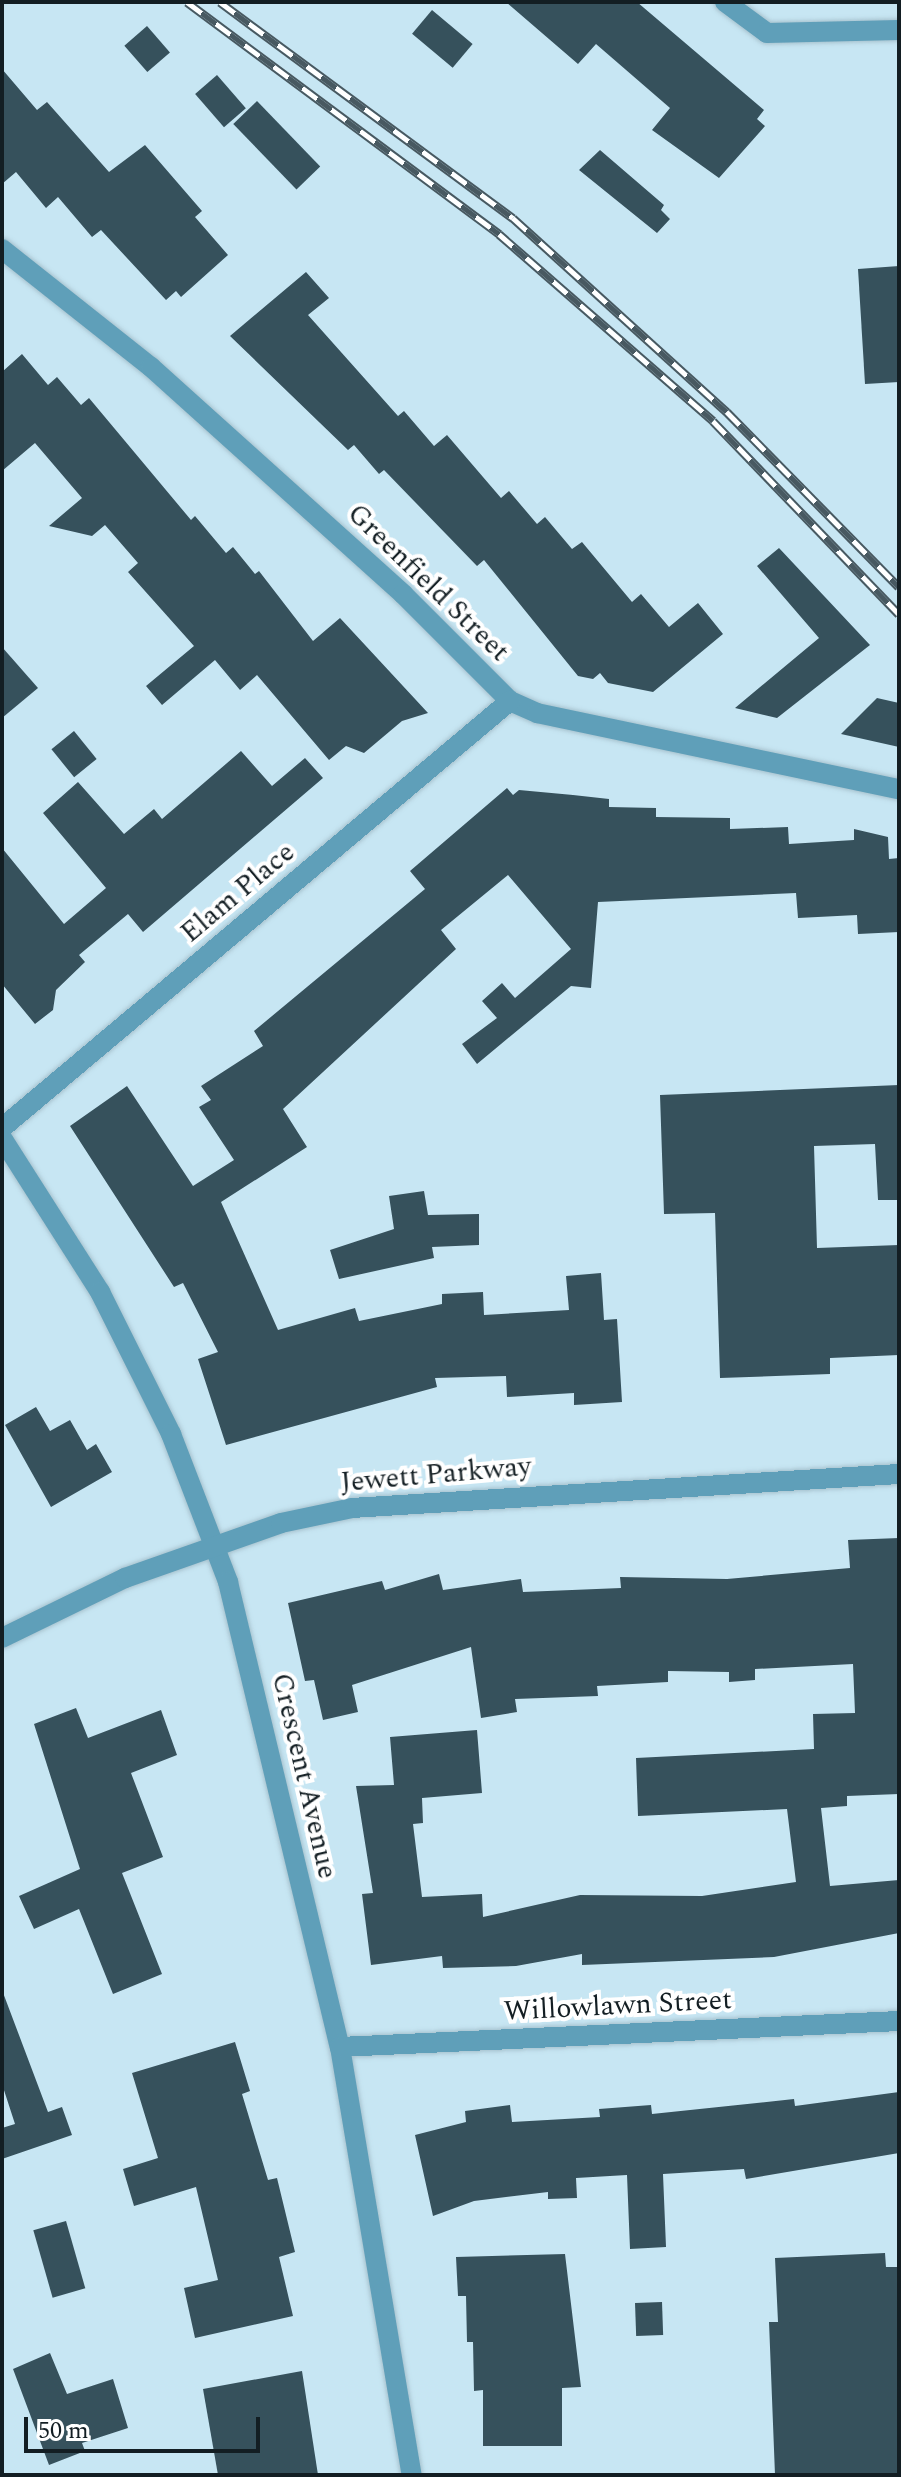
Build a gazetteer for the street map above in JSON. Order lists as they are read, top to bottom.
{
  "streets": {
    "street": [
      "Greenfield Street",
      "Elam Place",
      "Jewett Parkway",
      "Crescent Avenue",
      "Willowlawn Street"
    ]
  },
  "crossings": [
    ["Greenfield Street", "Elam Place"],
    ["Jewett Parkway", "Crescent Avenue"],
    ["Crescent Avenue", "Willowlawn Street"]
  ],
  "scale_bar": "50 m"
}
